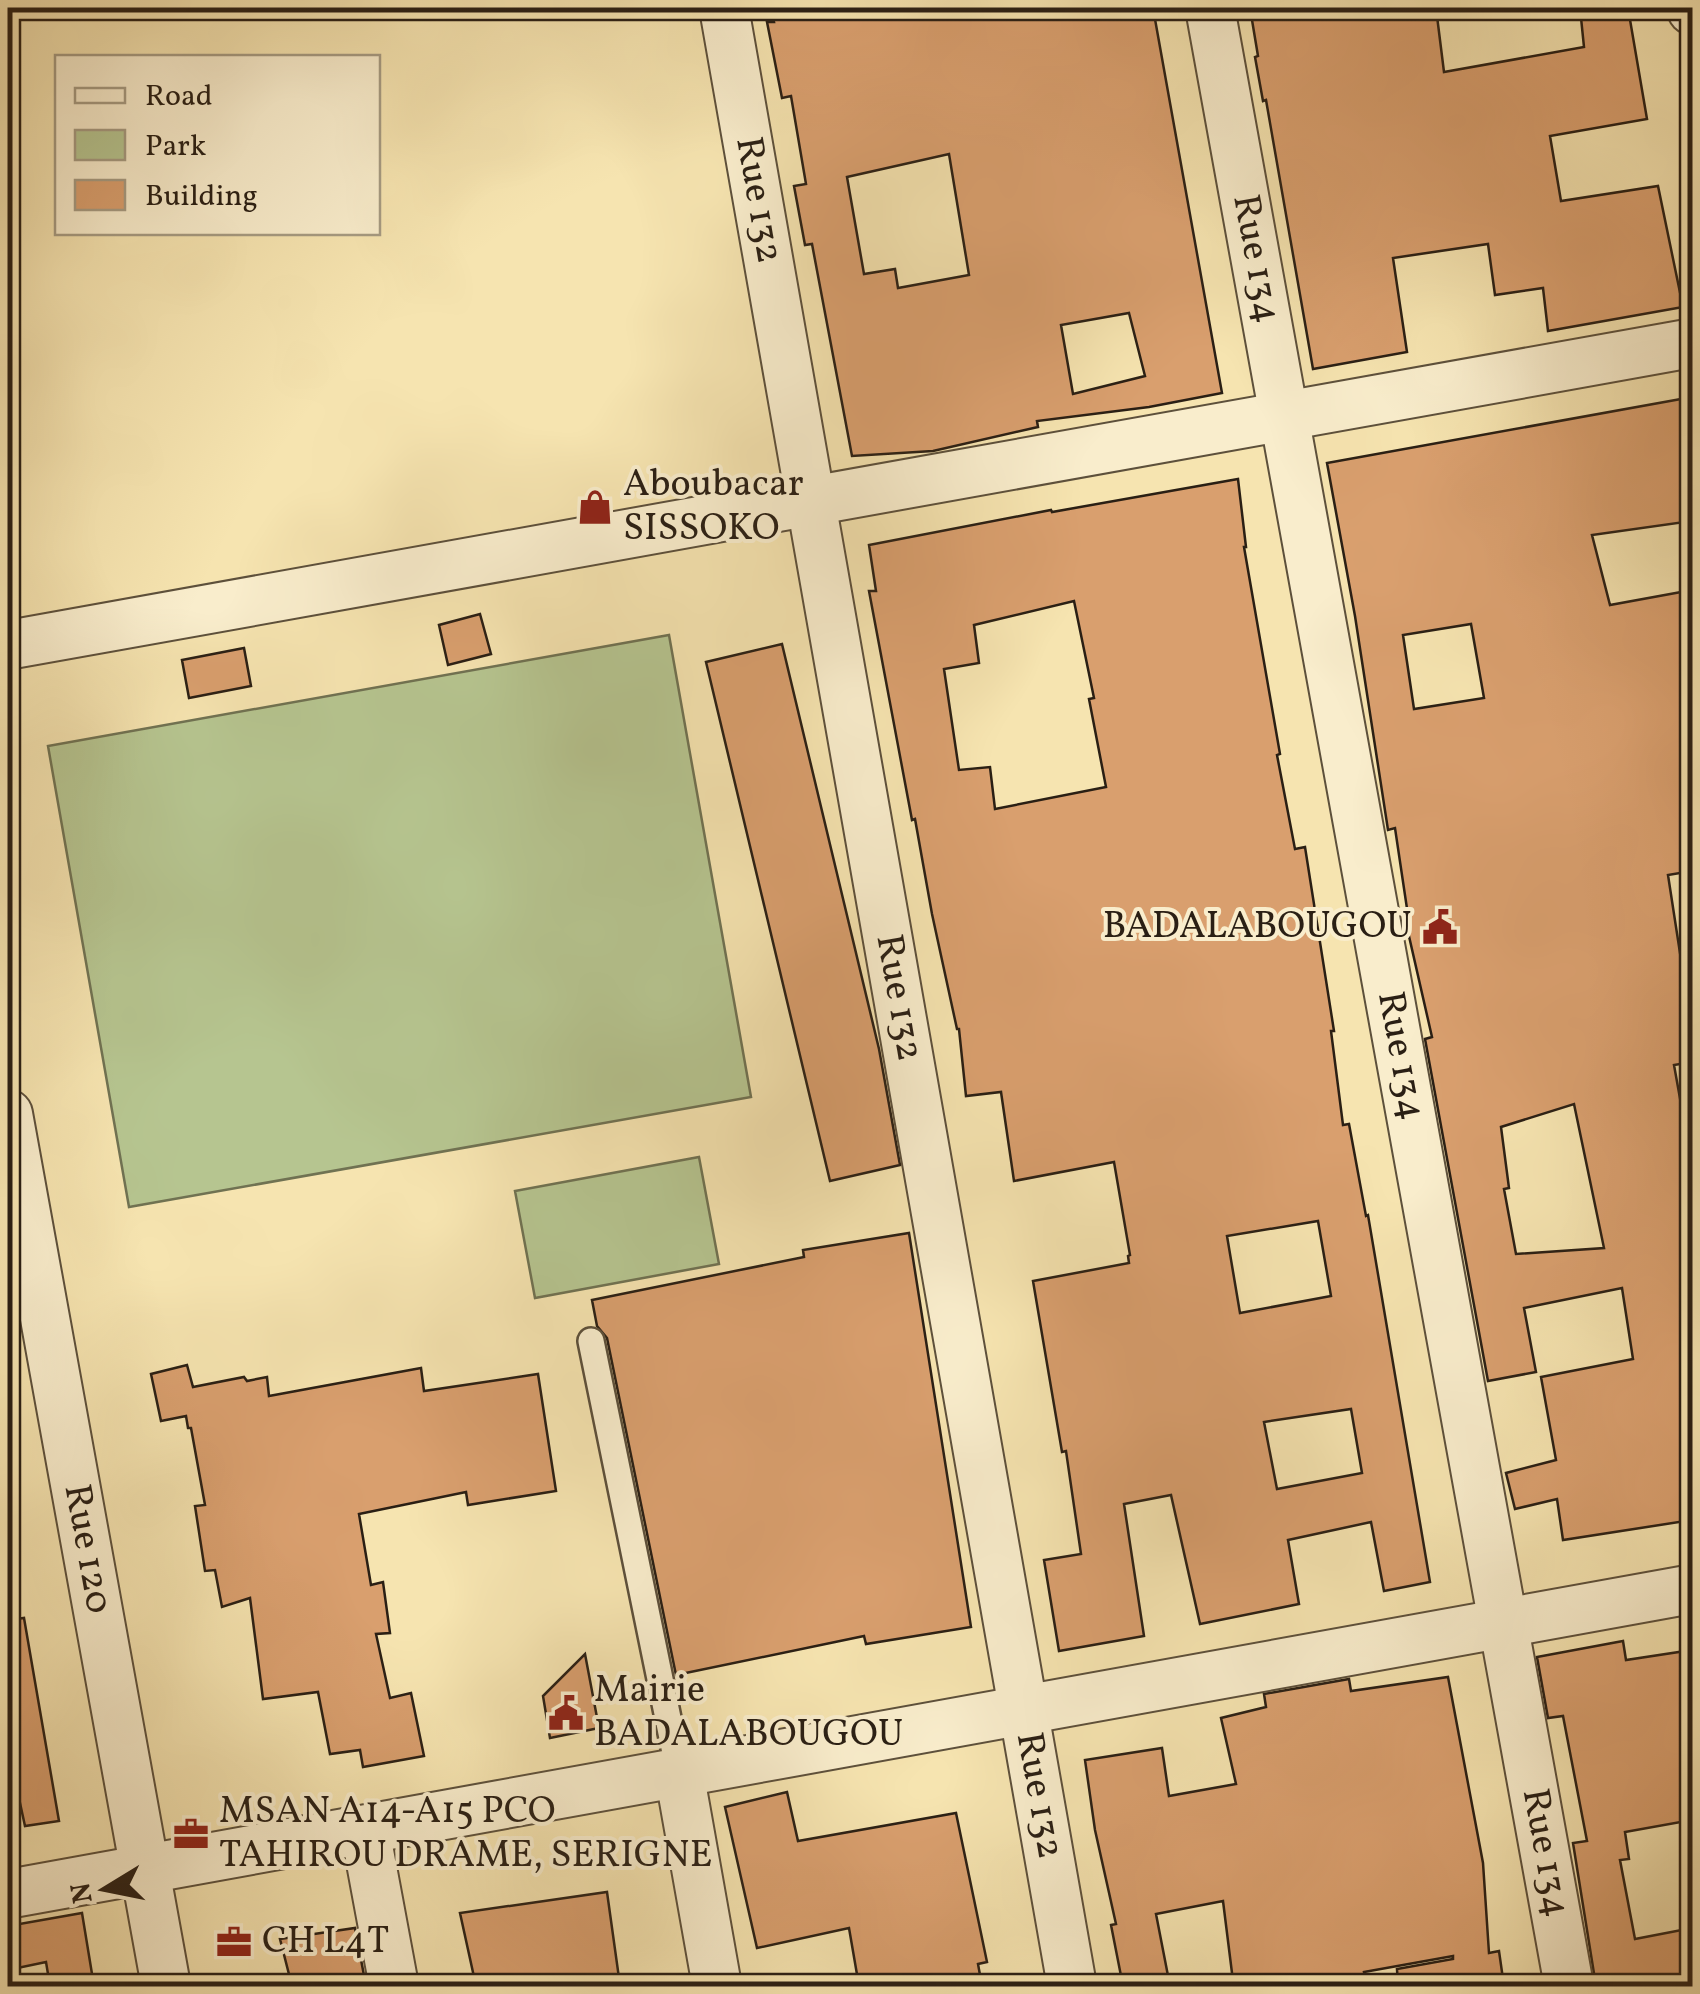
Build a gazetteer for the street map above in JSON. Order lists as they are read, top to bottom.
{
  "streets": {
    "street": ["Rue 132", "Rue 134", "Rue 120"]
  },
  "places": {
    "shop": ["Aboubacar SISSOKO"],
    "public building": ["BADALABOUGOU", "Mairie BADALABOUGOU"],
    "office": ["MSAN A14-A15 PCO TAHIROU DRAME, SERIGNE", "CH L4T"]
  },
  "legend": ["Road", "Park", "Building"],
  "north": "left"
}
